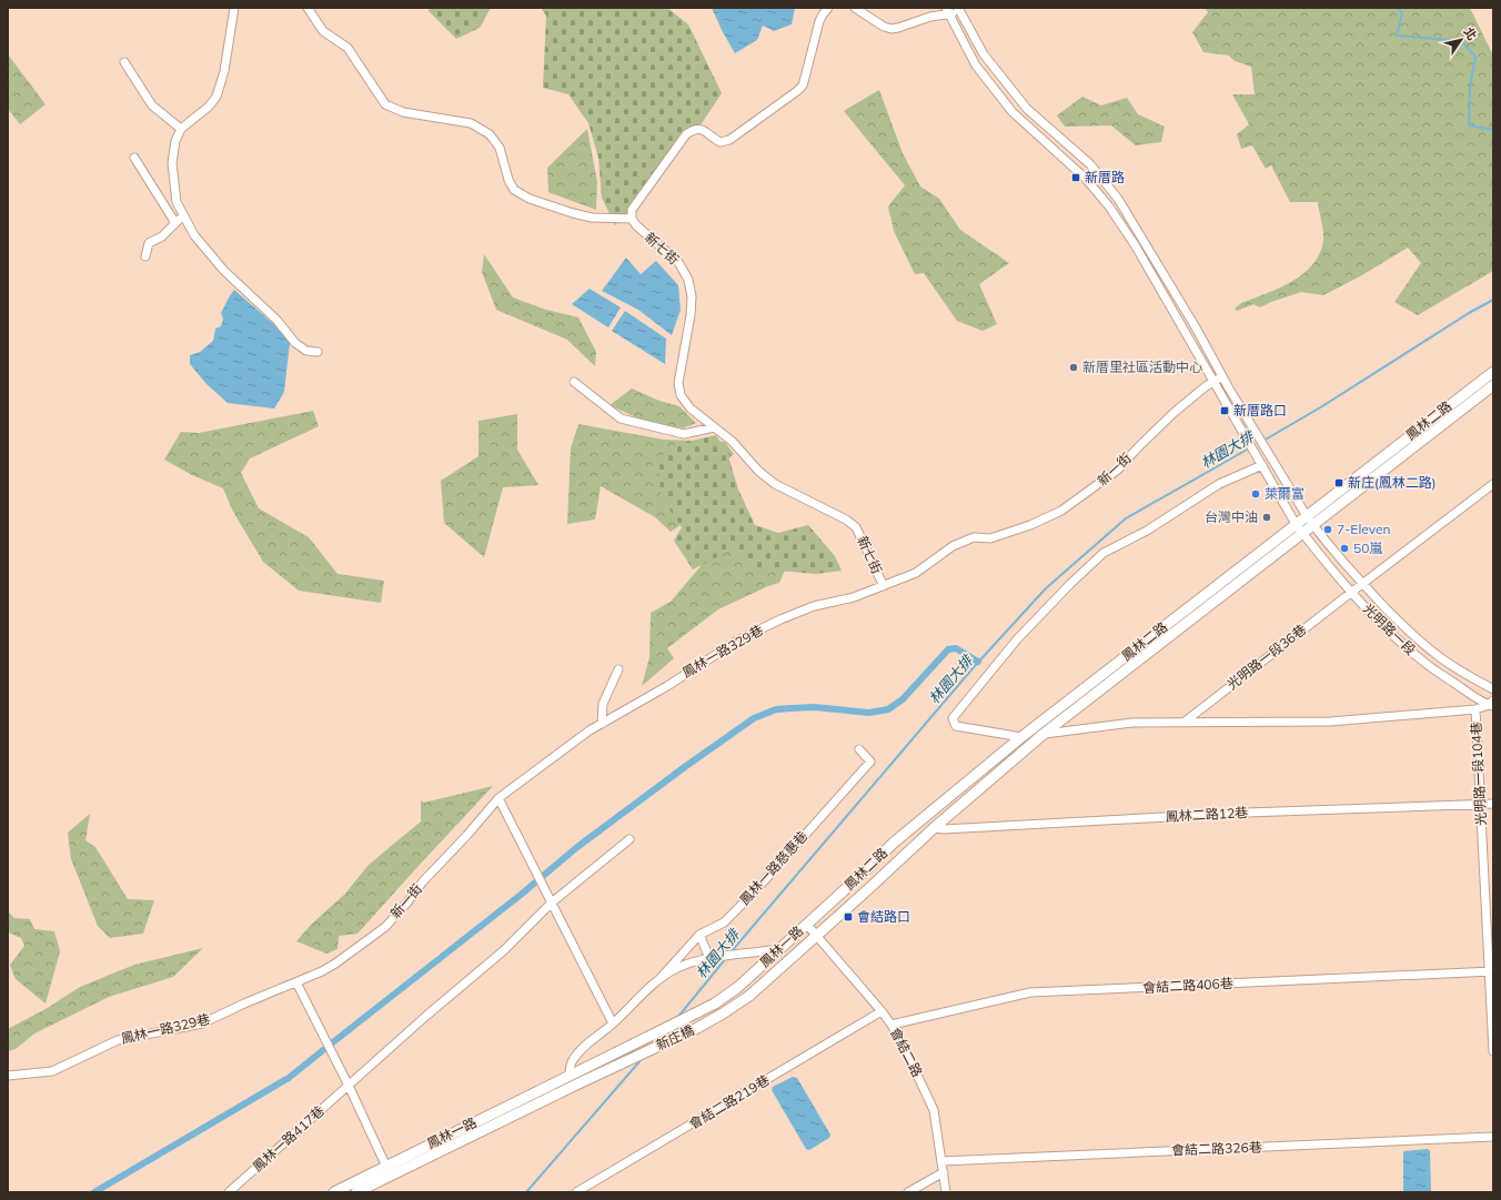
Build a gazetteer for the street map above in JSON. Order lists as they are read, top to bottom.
{
  "streets": {
    "main road": ["鳳林二路", "鳳林一路", "新庄橋"],
    "street": [
      "新七街",
      "新一街",
      "光明路一段",
      "鳳林一路329巷",
      "光明路一段36巷",
      "光明路一段104巷",
      "鳳林二路12巷",
      "鳳林一路慈惠巷",
      "會結二路406巷",
      "會結二路",
      "會結二路219巷",
      "鳳林一路417巷",
      "會結二路326巷"
    ]
  },
  "crossings": [
    ["新七街", "鳳林一路329巷"],
    ["鳳林二路", "光明路一段"],
    ["鳳林二路", "鳳林二路12巷"],
    ["鳳林二路", "鳳林一路"],
    ["鳳林二路", "會結二路"],
    ["新一街", "鳳林一路329巷"],
    ["光明路一段", "光明路一段36巷"],
    ["光明路一段104巷", "鳳林二路12巷"],
    ["光明路一段104巷", "會結二路406巷"],
    ["鳳林一路", "新庄橋"],
    ["鳳林一路", "會結二路"],
    ["會結二路406巷", "會結二路"],
    ["會結二路", "會結二路219巷"],
    ["會結二路", "會結二路326巷"]
  ],
  "water": ["林園大排"],
  "places": {
    "transit": [
      "新厝路",
      "新厝路口",
      "新庄(鳳林二路)",
      "會結路口"
    ],
    "other": [
      "新厝里社區活動中心",
      "萊爾富",
      "台灣中油",
      "7-Eleven",
      "50嵐"
    ]
  },
  "north": "top right"
}
